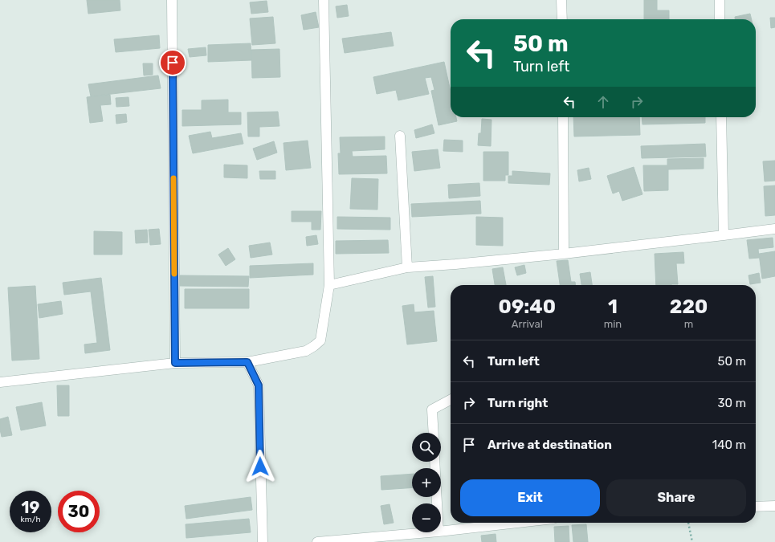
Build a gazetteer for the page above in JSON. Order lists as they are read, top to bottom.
{
  "page": {
    "turn": ["50 m", "Turn left"],
    "eta": [
      "09:40",
      "Arrival",
      "1",
      "min",
      "220",
      "m"
    ],
    "list": [
      {
        "name": "Turn left",
        "value": "50 m"
      },
      {
        "name": "Turn right",
        "value": "30 m"
      },
      {
        "name": "Arrive at destination",
        "value": "140 m"
      }
    ],
    "map_buttons": ["+", "−"],
    "buttons": ["Exit", "Share"],
    "speed": "19 km/h",
    "limit": "30"
  }
}
